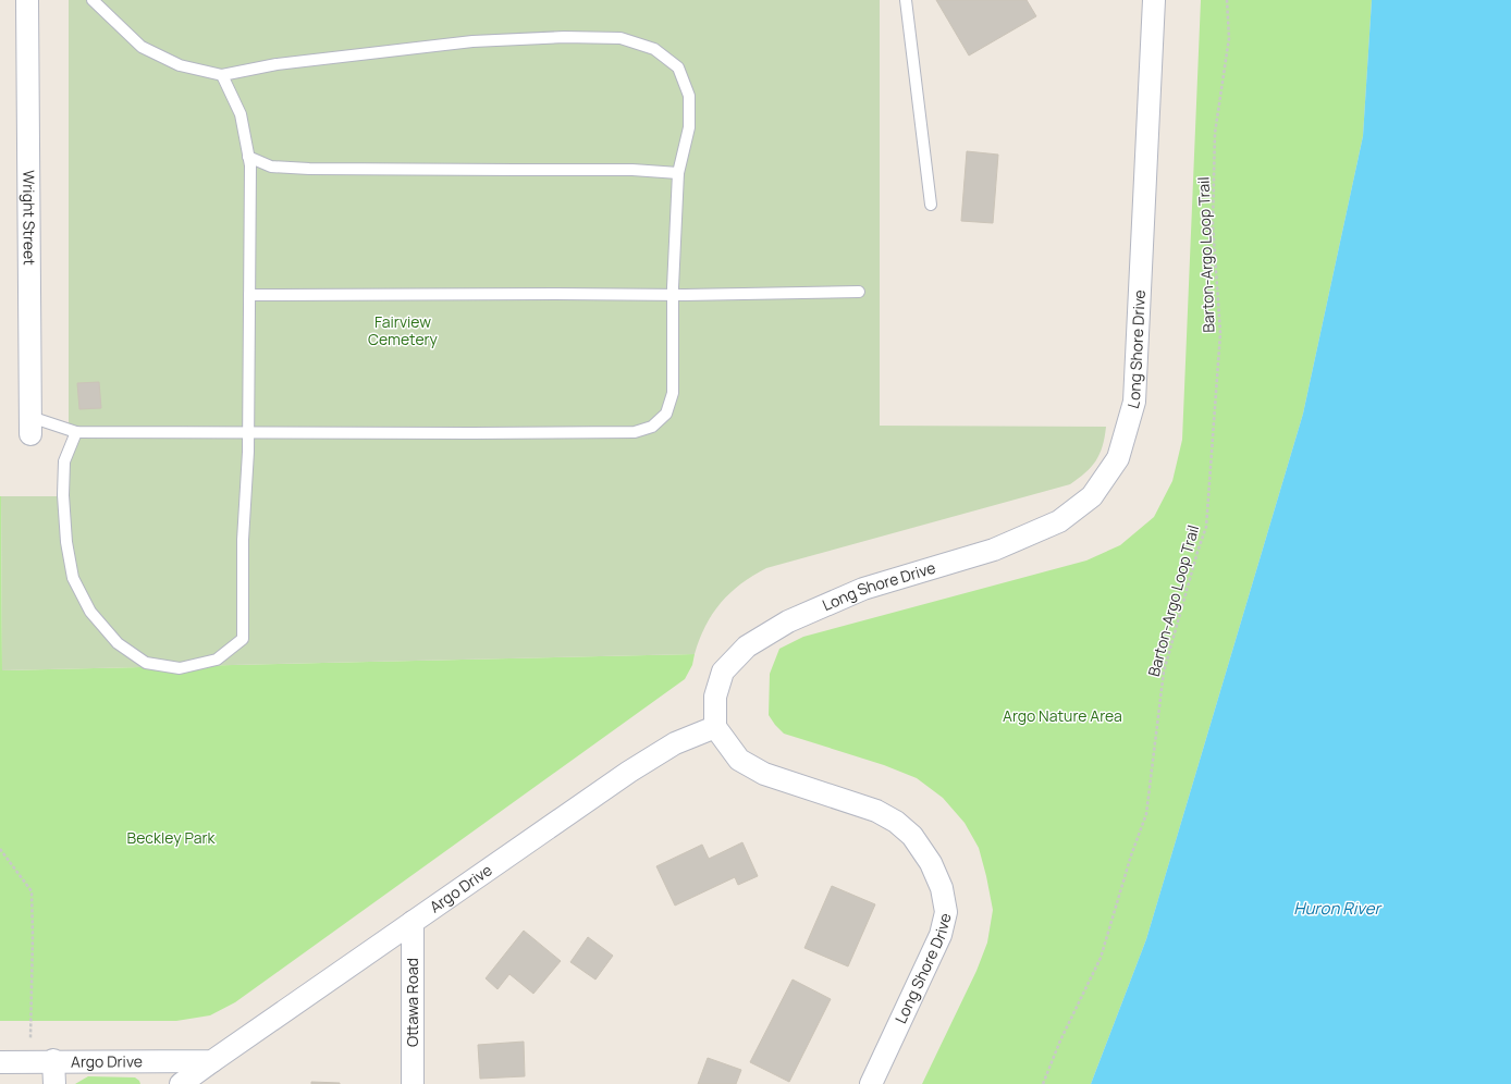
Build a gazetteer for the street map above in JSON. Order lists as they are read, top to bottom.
{
  "streets": {
    "street": [
      "Wright Street",
      "Long Shore Drive",
      "Argo Drive",
      "Ottawa Road"
    ],
    "path": ["Barton-Argo Loop Trail"]
  },
  "crossings": [
    ["Long Shore Drive", "Argo Drive"],
    ["Argo Drive", "Ottawa Road"]
  ],
  "water": ["Huron River"],
  "parks": ["Fairview Cemetery", "Argo Nature Area", "Beckley Park"]
}
